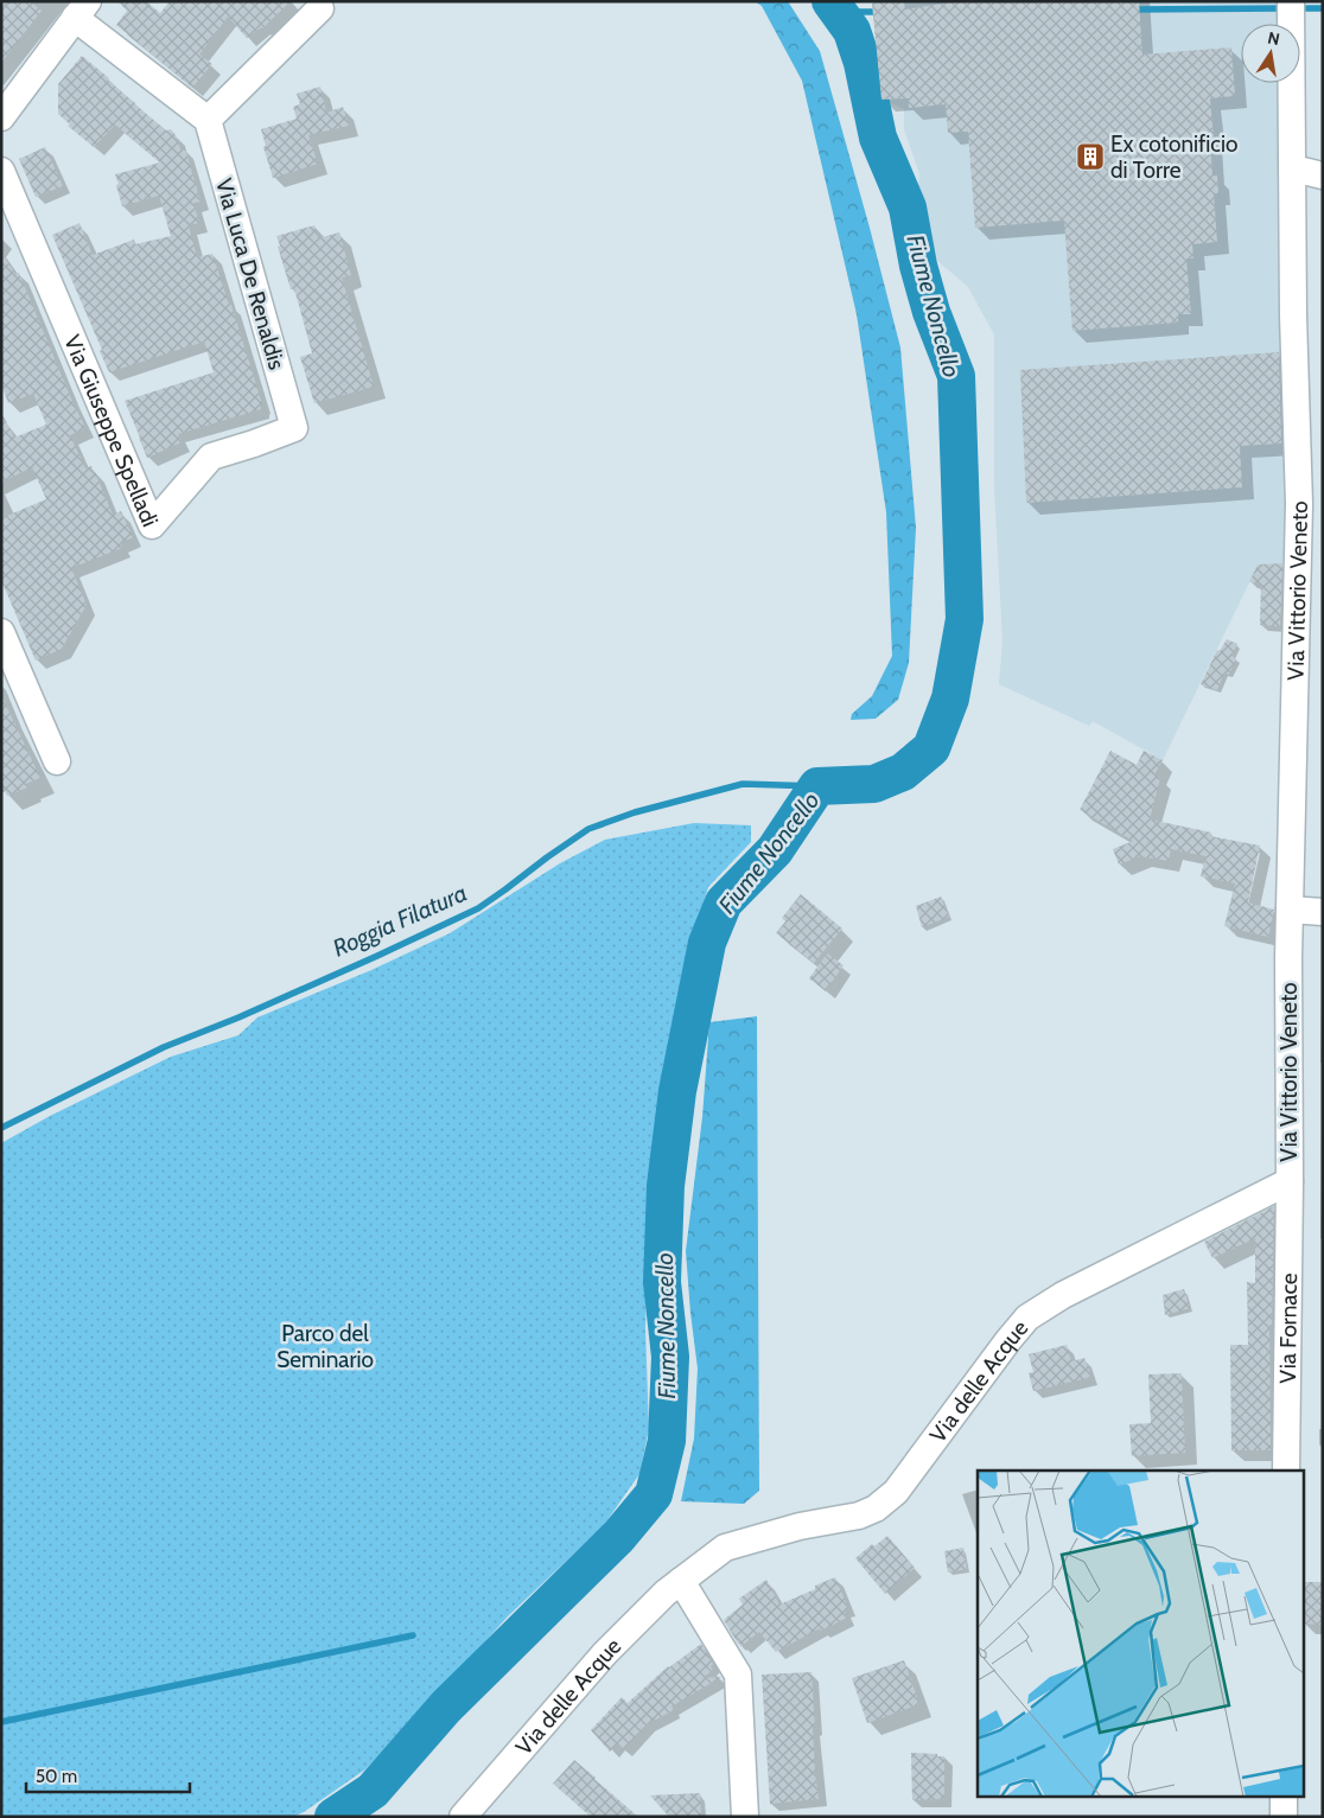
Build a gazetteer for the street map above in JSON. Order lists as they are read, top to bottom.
{
  "streets": {
    "street": [
      "Via Luca De Renaldis",
      "Via Giuseppe Spelladi",
      "Via Vittorio Veneto",
      "Via Fornace",
      "Via delle Acque"
    ]
  },
  "crossings": [
    ["Via Luca De Renaldis", "Via Giuseppe Spelladi"],
    ["Via Vittorio Veneto", "Via Fornace"],
    ["Via Vittorio Veneto", "Via delle Acque"],
    ["Via Fornace", "Via delle Acque"]
  ],
  "water": ["Fiume Noncello", "Roggia Filatura"],
  "parks": ["Parco del Seminario"],
  "places": {
    "building": ["Ex cotonificio di Torre"]
  },
  "scale_bar": "50 m",
  "north": "top"
}
